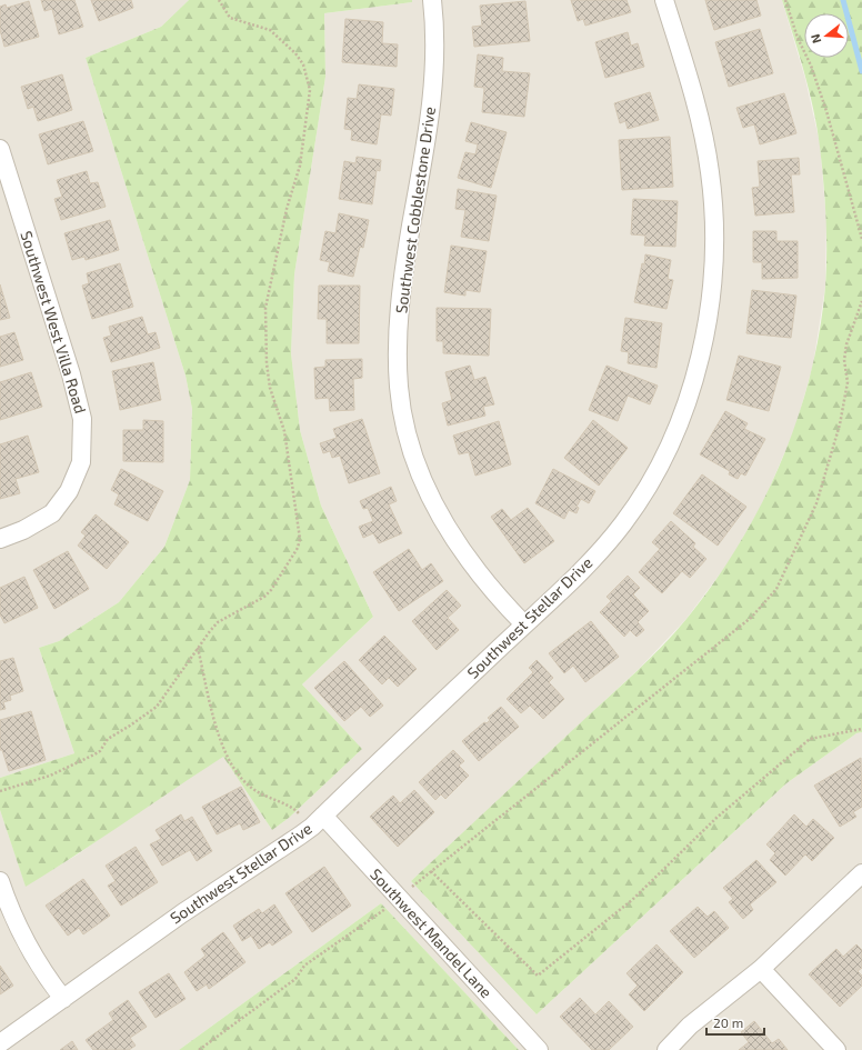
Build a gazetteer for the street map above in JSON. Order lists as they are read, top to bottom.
{
  "streets": {
    "street": [
      "Southwest Cobblestone Drive",
      "Southwest West Villa Road",
      "Southwest Stellar Drive",
      "Southwest Mandel Lane"
    ]
  },
  "crossings": [
    ["Southwest Cobblestone Drive", "Southwest Stellar Drive"],
    ["Southwest Stellar Drive", "Southwest Mandel Lane"]
  ],
  "scale_bar": "20 m",
  "north": "left"
}
